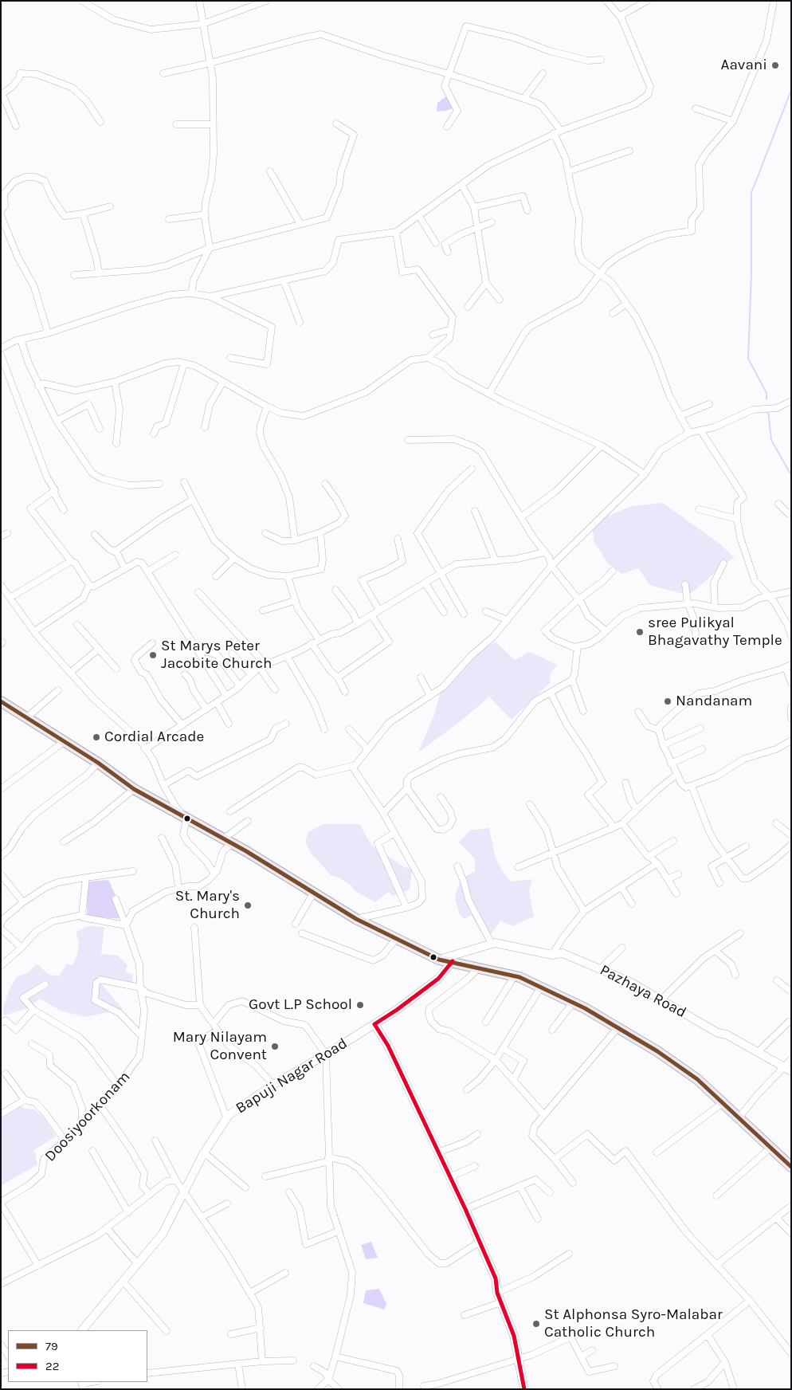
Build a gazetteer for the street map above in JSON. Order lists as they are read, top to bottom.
{
  "streets": {
    "street": ["Pazhaya Road", "Bapuji Nagar Road", "Doosiyoorkonam"]
  },
  "places": [
    "Aavani",
    "sree Pulikyal Bhagavathy Temple",
    "St Marys Peter Jacobite Church",
    "Nandanam",
    "Cordial Arcade",
    "St. Mary's Church",
    "Govt L.P School",
    "Mary Nilayam Convent",
    "St Alphonsa Syro-Malabar Catholic Church"
  ],
  "lines": ["transit line 79", "transit line 22"],
  "legend": ["79", "22"]
}
